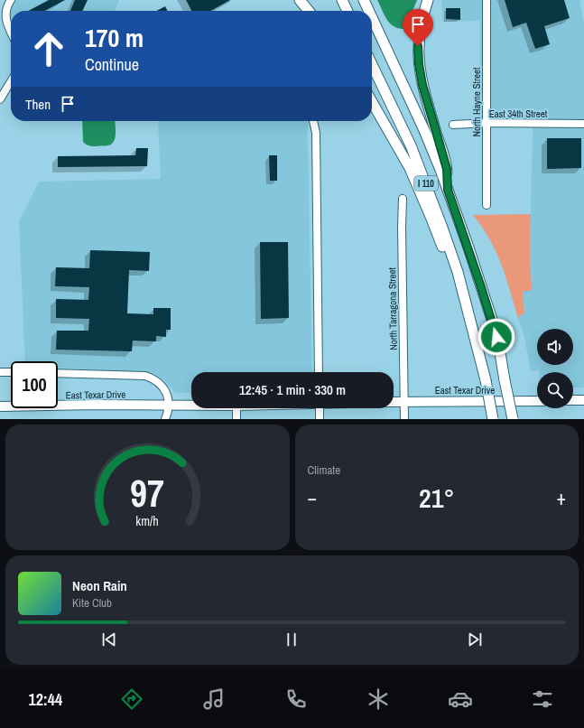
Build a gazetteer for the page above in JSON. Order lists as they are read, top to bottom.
{
  "streets": {
    "highway": ["I 110"],
    "main road": ["East Texar Drive"],
    "street": ["North Hayne Street", "East 34th Street", "North Tarragona Street"]
  },
  "crossings": [
    ["North Hayne Street", "East 34th Street"],
    ["North Tarragona Street", "East Texar Drive"]
  ],
  "page": {
    "turn": ["170 m", "Continue"],
    "then": "Then",
    "limit": "100",
    "trip": "12:45 · 1 min · 330 m",
    "tile": "Climate",
    "heat": ["−", "21°", "+"],
    "song": ["Neon Rain", "Kite Club"],
    "tabs": "12:44",
    "gauge": ["97", "km/h"]
  }
}
